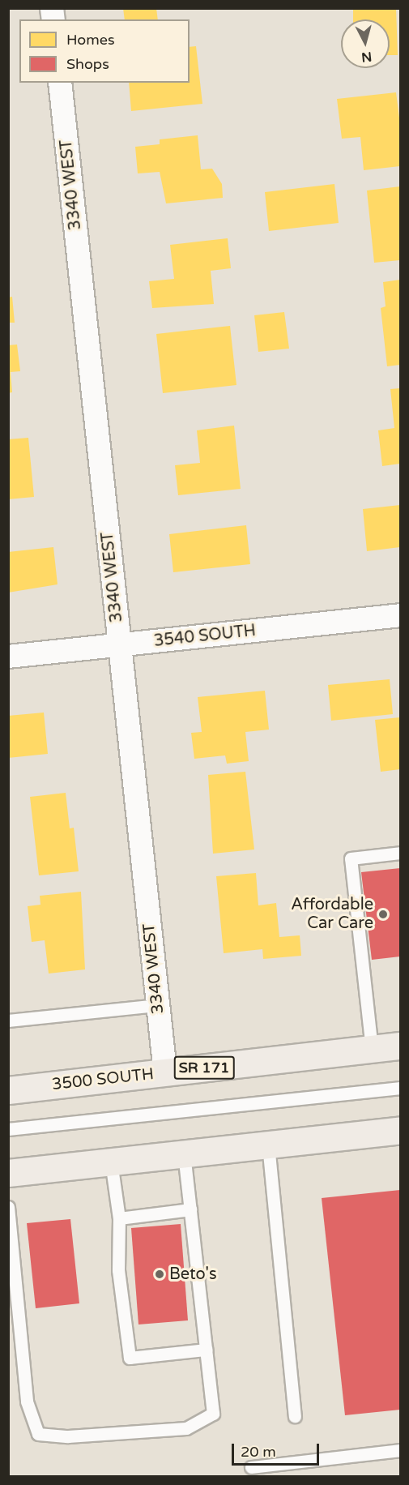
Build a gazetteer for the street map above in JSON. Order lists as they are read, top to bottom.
{
  "streets": {
    "main road": ["SR 171", "3500 SOUTH"],
    "street": ["3340 WEST", "3540 SOUTH"]
  },
  "crossings": [
    ["3340 WEST", "3540 SOUTH"],
    ["3340 WEST", "3500 SOUTH"]
  ],
  "places": ["Affordable Car Care", "Beto's"],
  "legend": ["Homes", "Shops"],
  "scale_bar": "20 m",
  "north": "bottom"
}
